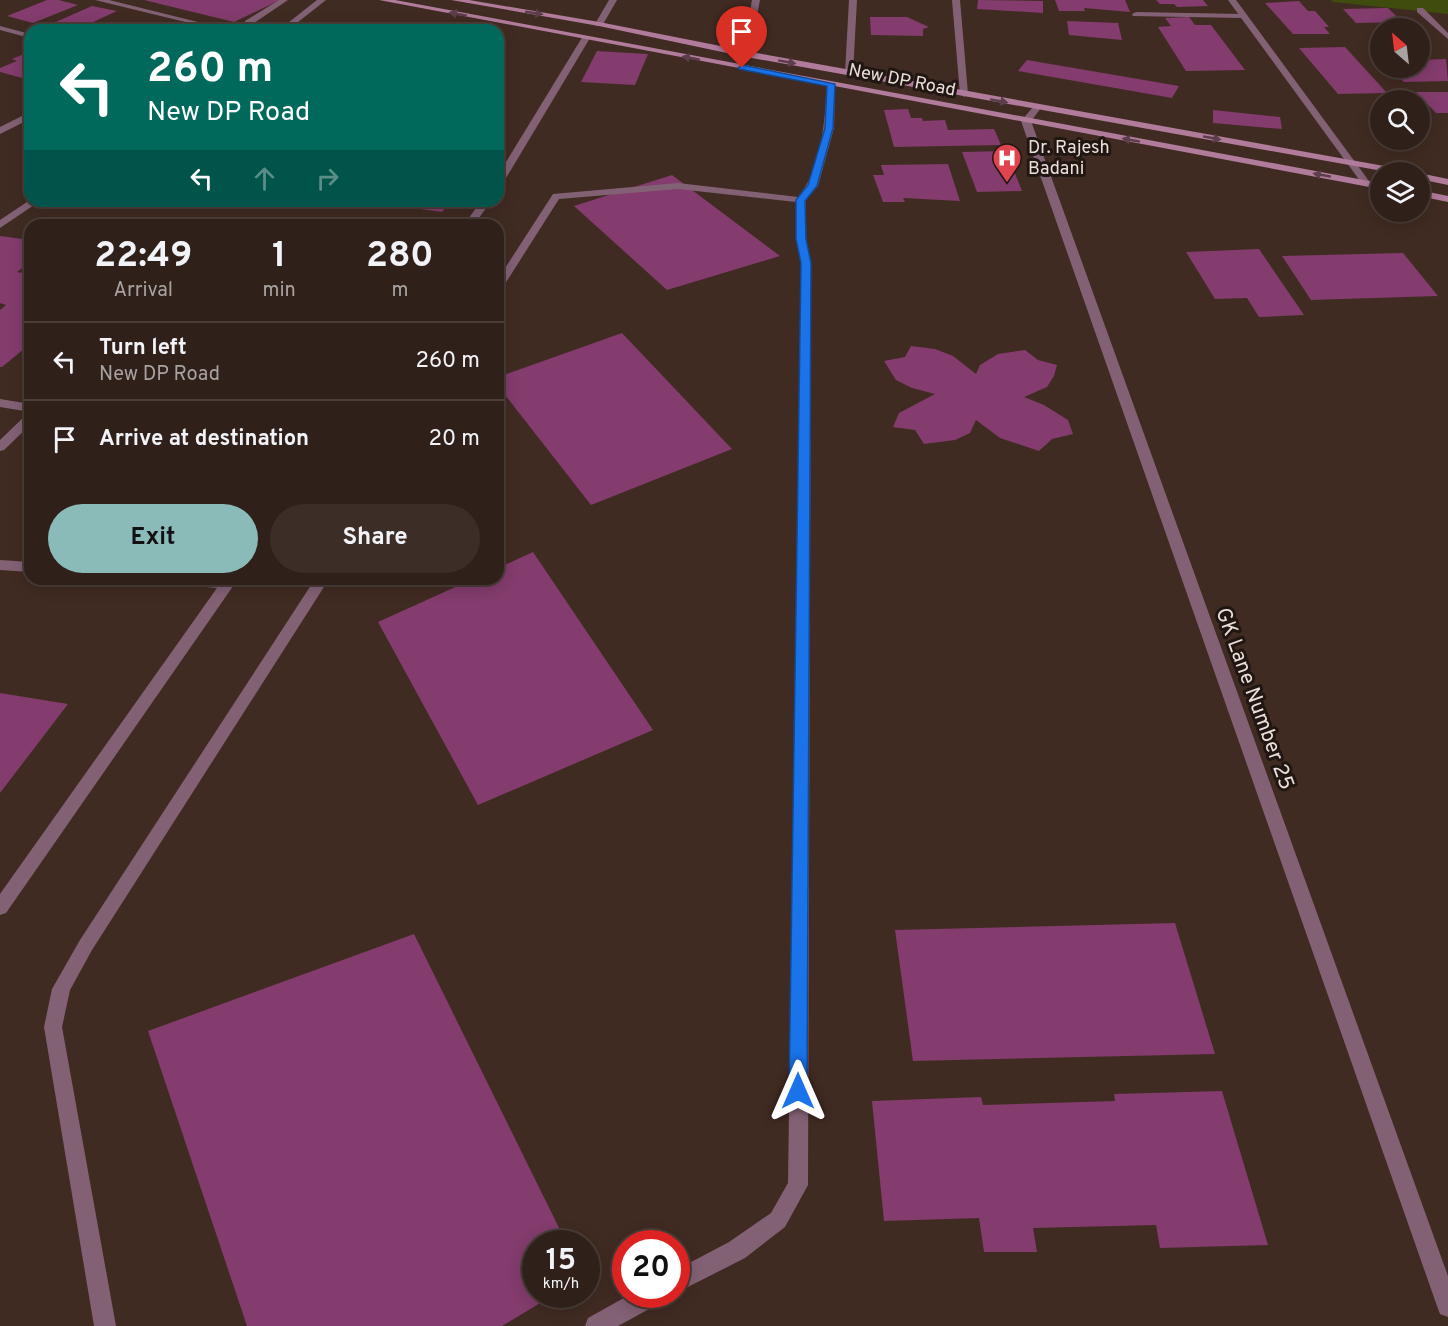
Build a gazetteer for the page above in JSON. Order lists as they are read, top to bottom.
{
  "streets": {
    "main road": ["New DP Road"],
    "street": ["GK Lane Number 25"]
  },
  "crossings": [
    ["New DP Road", "GK Lane Number 25"]
  ],
  "places": {
    "hospital": ["Dr. Rajesh Badani"]
  },
  "north": "top left",
  "page": {
    "turn": ["260 m", "New DP Road"],
    "eta": [
      "22:49",
      "Arrival",
      "1",
      "min",
      "280",
      "m"
    ],
    "list": [
      {
        "name": "Turn left",
        "note": "New DP Road",
        "value": "260 m"
      },
      {
        "name": "Arrive at destination",
        "value": "20 m"
      }
    ],
    "buttons": ["Exit", "Share"],
    "speed": "15 km/h",
    "limit": "20"
  }
}
